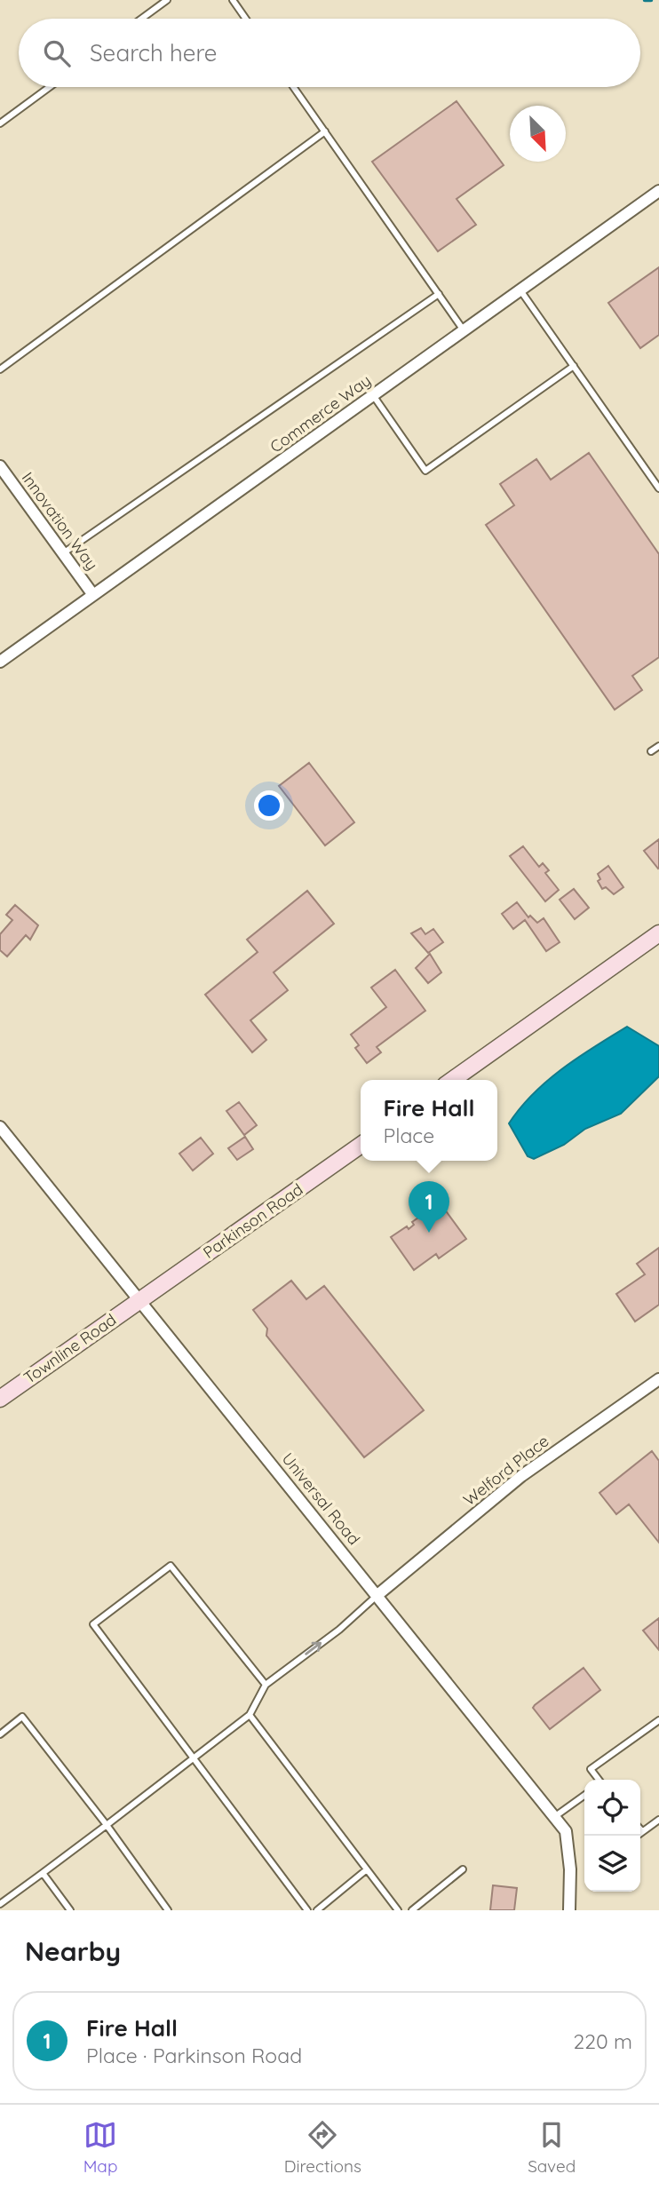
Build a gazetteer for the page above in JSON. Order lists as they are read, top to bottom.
{
  "streets": {
    "main road": ["Parkinson Road", "Townline Road"],
    "street": [
      "Commerce Way",
      "Innovation Way",
      "Welford Place",
      "Universal Road"
    ]
  },
  "crossings": [
    ["Commerce Way", "Innovation Way"],
    ["Parkinson Road", "Townline Road"],
    ["Parkinson Road", "Universal Road"],
    ["Townline Road", "Universal Road"],
    ["Welford Place", "Universal Road"]
  ],
  "north": "bottom right",
  "page": {
    "search": "Search here",
    "popup": ["Fire Hall", "Place"],
    "pins": "1",
    "heading": "Nearby",
    "list": [
      {
        "mark": "1",
        "name": "Fire Hall",
        "note": "Place · Parkinson Road",
        "value": "220 m"
      }
    ],
    "nav": ["Map", "Directions", "Saved"]
  }
}
